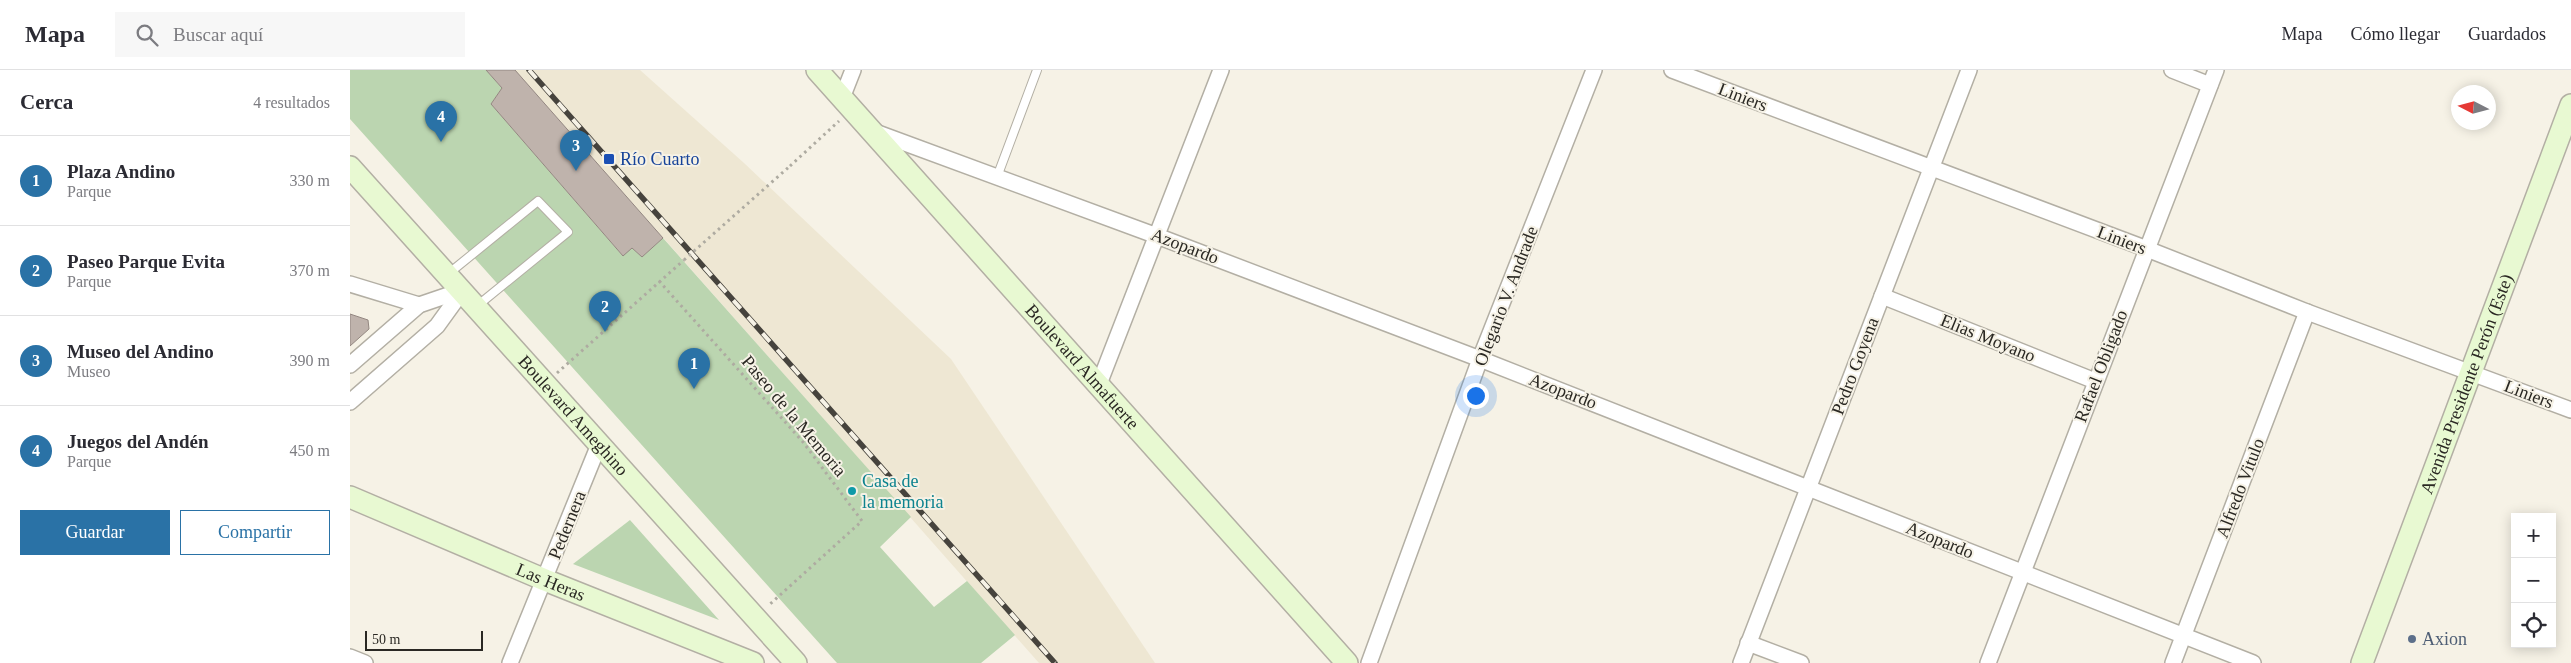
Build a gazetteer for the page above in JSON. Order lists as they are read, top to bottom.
{
  "streets": {
    "main road": [
      "Boulevard Almafuerte",
      "Avenida Presidente Perón (Este)",
      "Boulevard Ameghino",
      "Las Heras"
    ],
    "street": [
      "Liniers",
      "Azopardo",
      "Olegario V. Andrade",
      "Elias Moyano",
      "Pedro Goyena",
      "Rafael Obligado",
      "Alfredo Vitulo",
      "Pedernera"
    ],
    "path": ["Paseo de la Memoria"]
  },
  "crossings": [
    ["Liniers", "Pedro Goyena"],
    ["Liniers", "Rafael Obligado"],
    ["Liniers", "Avenida Presidente Perón (Este)"],
    ["Liniers", "Alfredo Vitulo"],
    ["Azopardo", "Olegario V. Andrade"],
    ["Azopardo", "Boulevard Almafuerte"],
    ["Azopardo", "Pedro Goyena"],
    ["Azopardo", "Rafael Obligado"],
    ["Azopardo", "Alfredo Vitulo"],
    ["Elias Moyano", "Pedro Goyena"],
    ["Elias Moyano", "Rafael Obligado"],
    ["Boulevard Ameghino", "Pedernera"],
    ["Pedernera", "Las Heras"]
  ],
  "places": {
    "transit": ["Río Cuarto"],
    "other": ["Casa de la memoria", "Axion"]
  },
  "scale_bar": "50 m",
  "north": "left",
  "page": {
    "header": "Mapa",
    "search": "Buscar aquí",
    "nav": ["Mapa", "Cómo llegar", "Guardados"],
    "heading": ["Cerca", "4 resultados"],
    "pins": [
      "4",
      "3",
      "2",
      "1"
    ],
    "list": [
      {
        "mark": "1",
        "name": "Plaza Andino",
        "note": "Parque",
        "value": "330 m"
      },
      {
        "mark": "2",
        "name": "Paseo Parque Evita",
        "note": "Parque",
        "value": "370 m"
      },
      {
        "mark": "3",
        "name": "Museo del Andino",
        "note": "Museo",
        "value": "390 m"
      },
      {
        "mark": "4",
        "name": "Juegos del Andén",
        "note": "Parque",
        "value": "450 m"
      }
    ],
    "buttons": ["Guardar", "Compartir"],
    "map_buttons": ["+", "−"],
    "scale": "50 m"
  }
}
